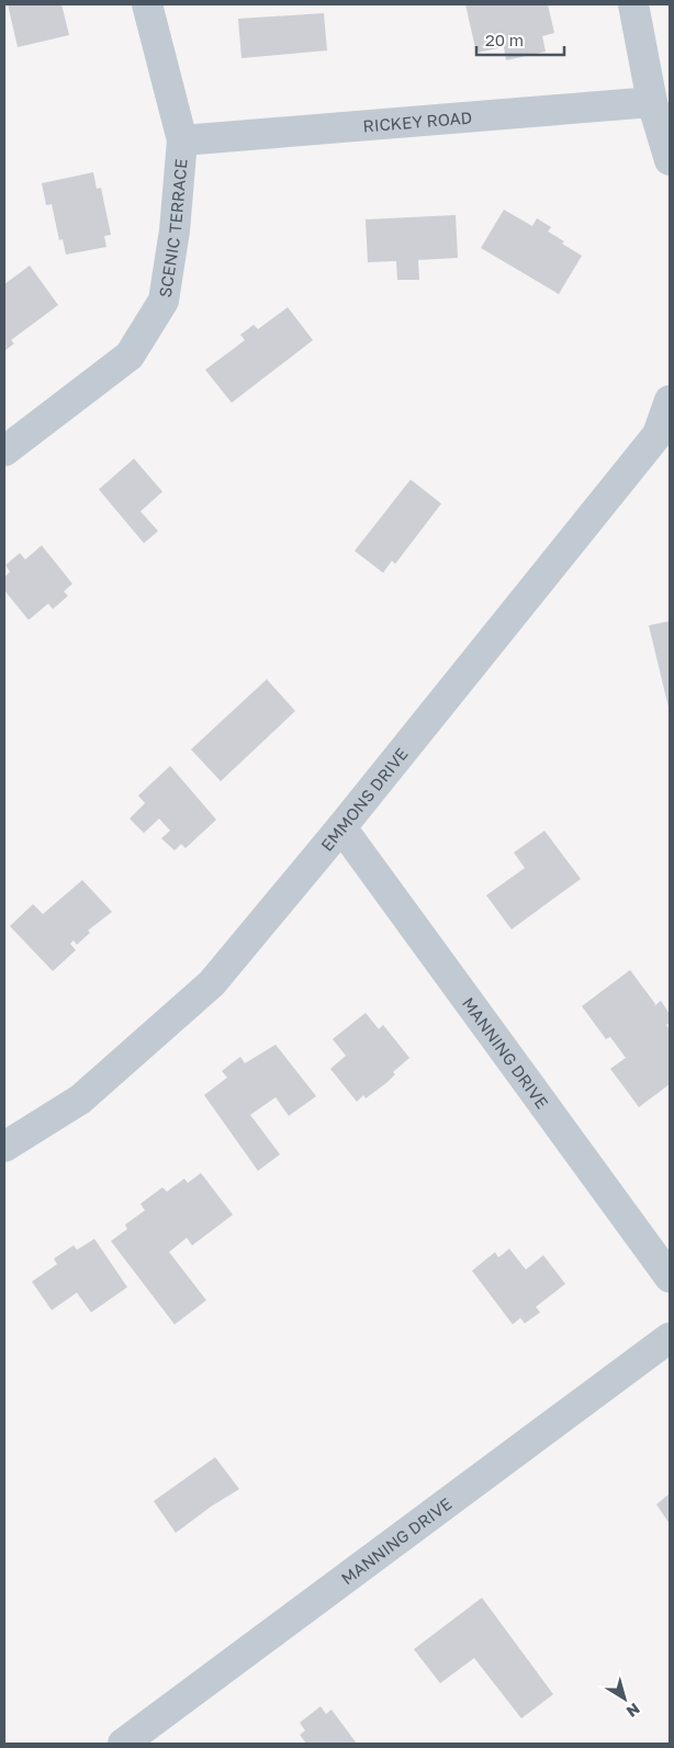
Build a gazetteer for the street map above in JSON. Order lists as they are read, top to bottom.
{
  "streets": {
    "street": [
      "RICKEY ROAD",
      "SCENIC TERRACE",
      "EMMONS DRIVE",
      "MANNING DRIVE"
    ]
  },
  "crossings": [
    ["RICKEY ROAD", "SCENIC TERRACE"],
    ["EMMONS DRIVE", "MANNING DRIVE"]
  ],
  "scale_bar": "20 m",
  "north": "bottom right"
}
